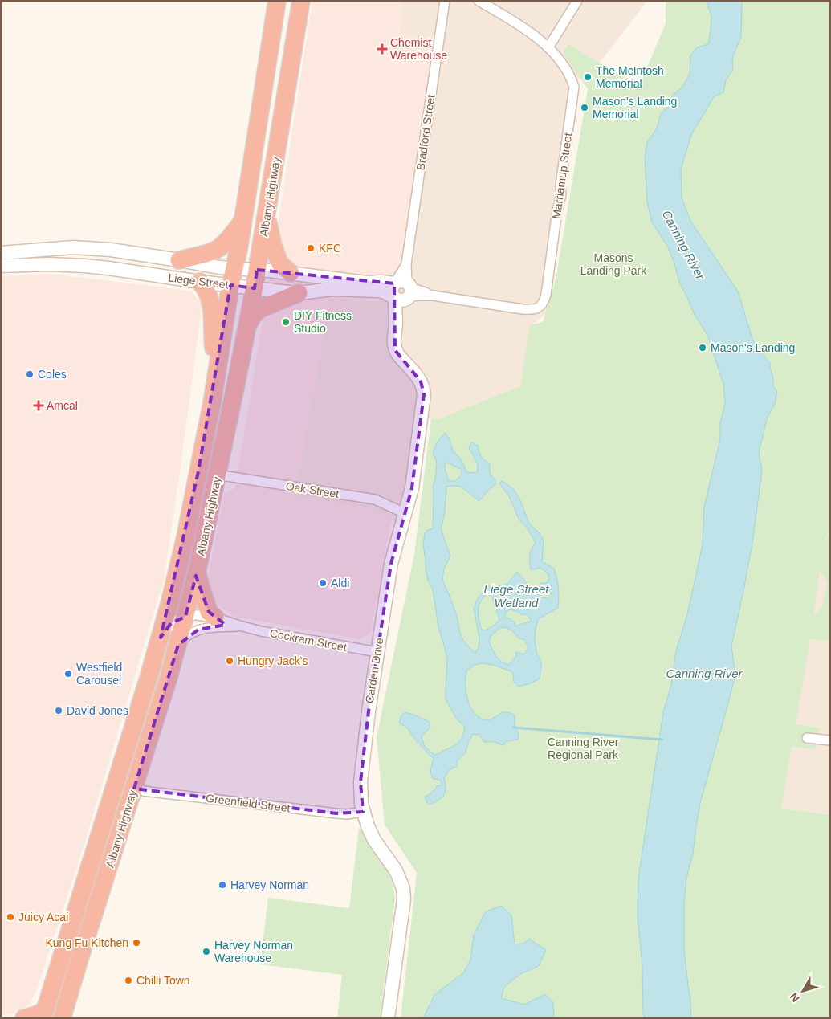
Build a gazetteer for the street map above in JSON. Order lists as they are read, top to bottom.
{
  "streets": {
    "highway": ["Albany Highway"],
    "street": [
      "Bradford Street",
      "Marriamup Street",
      "Liege Street",
      "Oak Street",
      "Cockram Street",
      "Carden Drive",
      "Greenfield Street"
    ]
  },
  "crossings": [
    ["Bradford Street", "Liege Street"],
    ["Bradford Street", "Carden Drive"],
    ["Marriamup Street", "Liege Street"],
    ["Albany Highway", "Liege Street"],
    ["Albany Highway", "Oak Street"],
    ["Albany Highway", "Cockram Street"],
    ["Albany Highway", "Greenfield Street"],
    ["Liege Street", "Carden Drive"],
    ["Oak Street", "Carden Drive"],
    ["Cockram Street", "Carden Drive"],
    ["Carden Drive", "Greenfield Street"]
  ],
  "water": ["Canning River", "Liege Street Wetland"],
  "parks": ["Masons Landing Park", "Canning River Regional Park"],
  "places": {
    "health": ["Chemist Warehouse", "Amcal"],
    "other": [
      "The McIntosh Memorial",
      "Mason's Landing Memorial",
      "KFC",
      "DIY Fitness Studio",
      "Mason's Landing",
      "Coles",
      "Aldi",
      "Hungry Jack's",
      "Westfield Carousel",
      "David Jones",
      "Harvey Norman",
      "Juicy Acai",
      "Kung Fu Kitchen",
      "Harvey Norman Warehouse",
      "Chilli Town"
    ]
  },
  "north": "bottom left"
}
